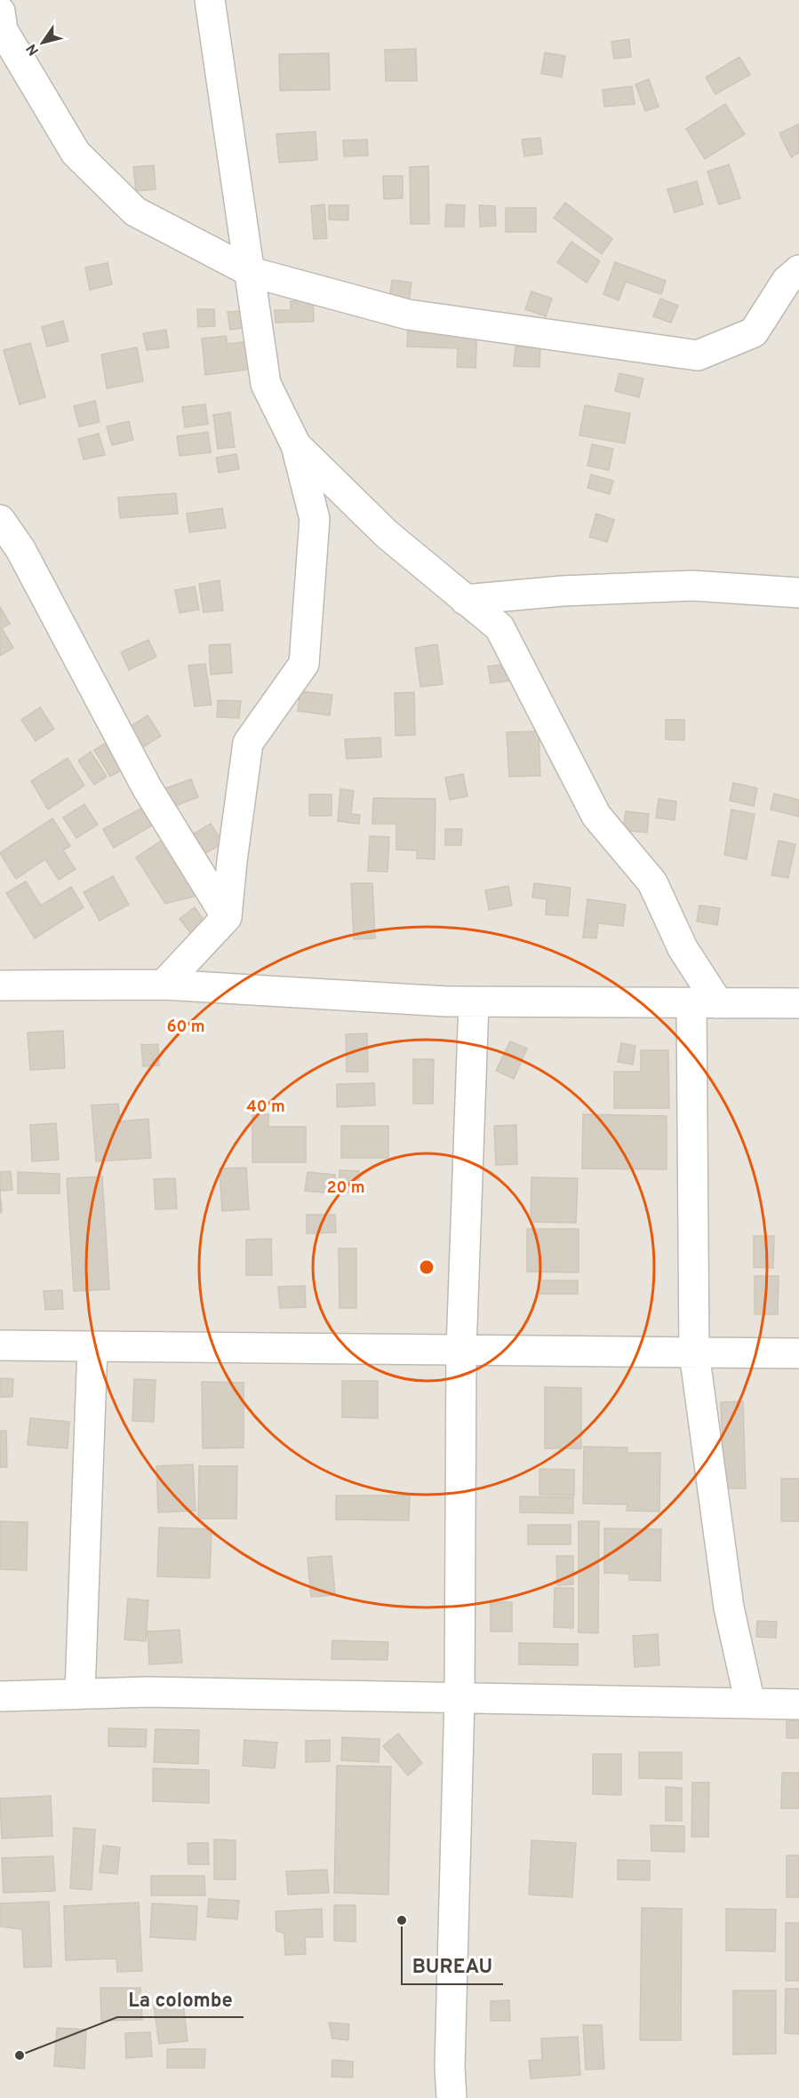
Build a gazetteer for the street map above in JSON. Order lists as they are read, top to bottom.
{
  "places": ["BUREAU", "La colombe"],
  "north": "bottom left",
  "rings": ["60 m", "40 m", "20 m"]
}
